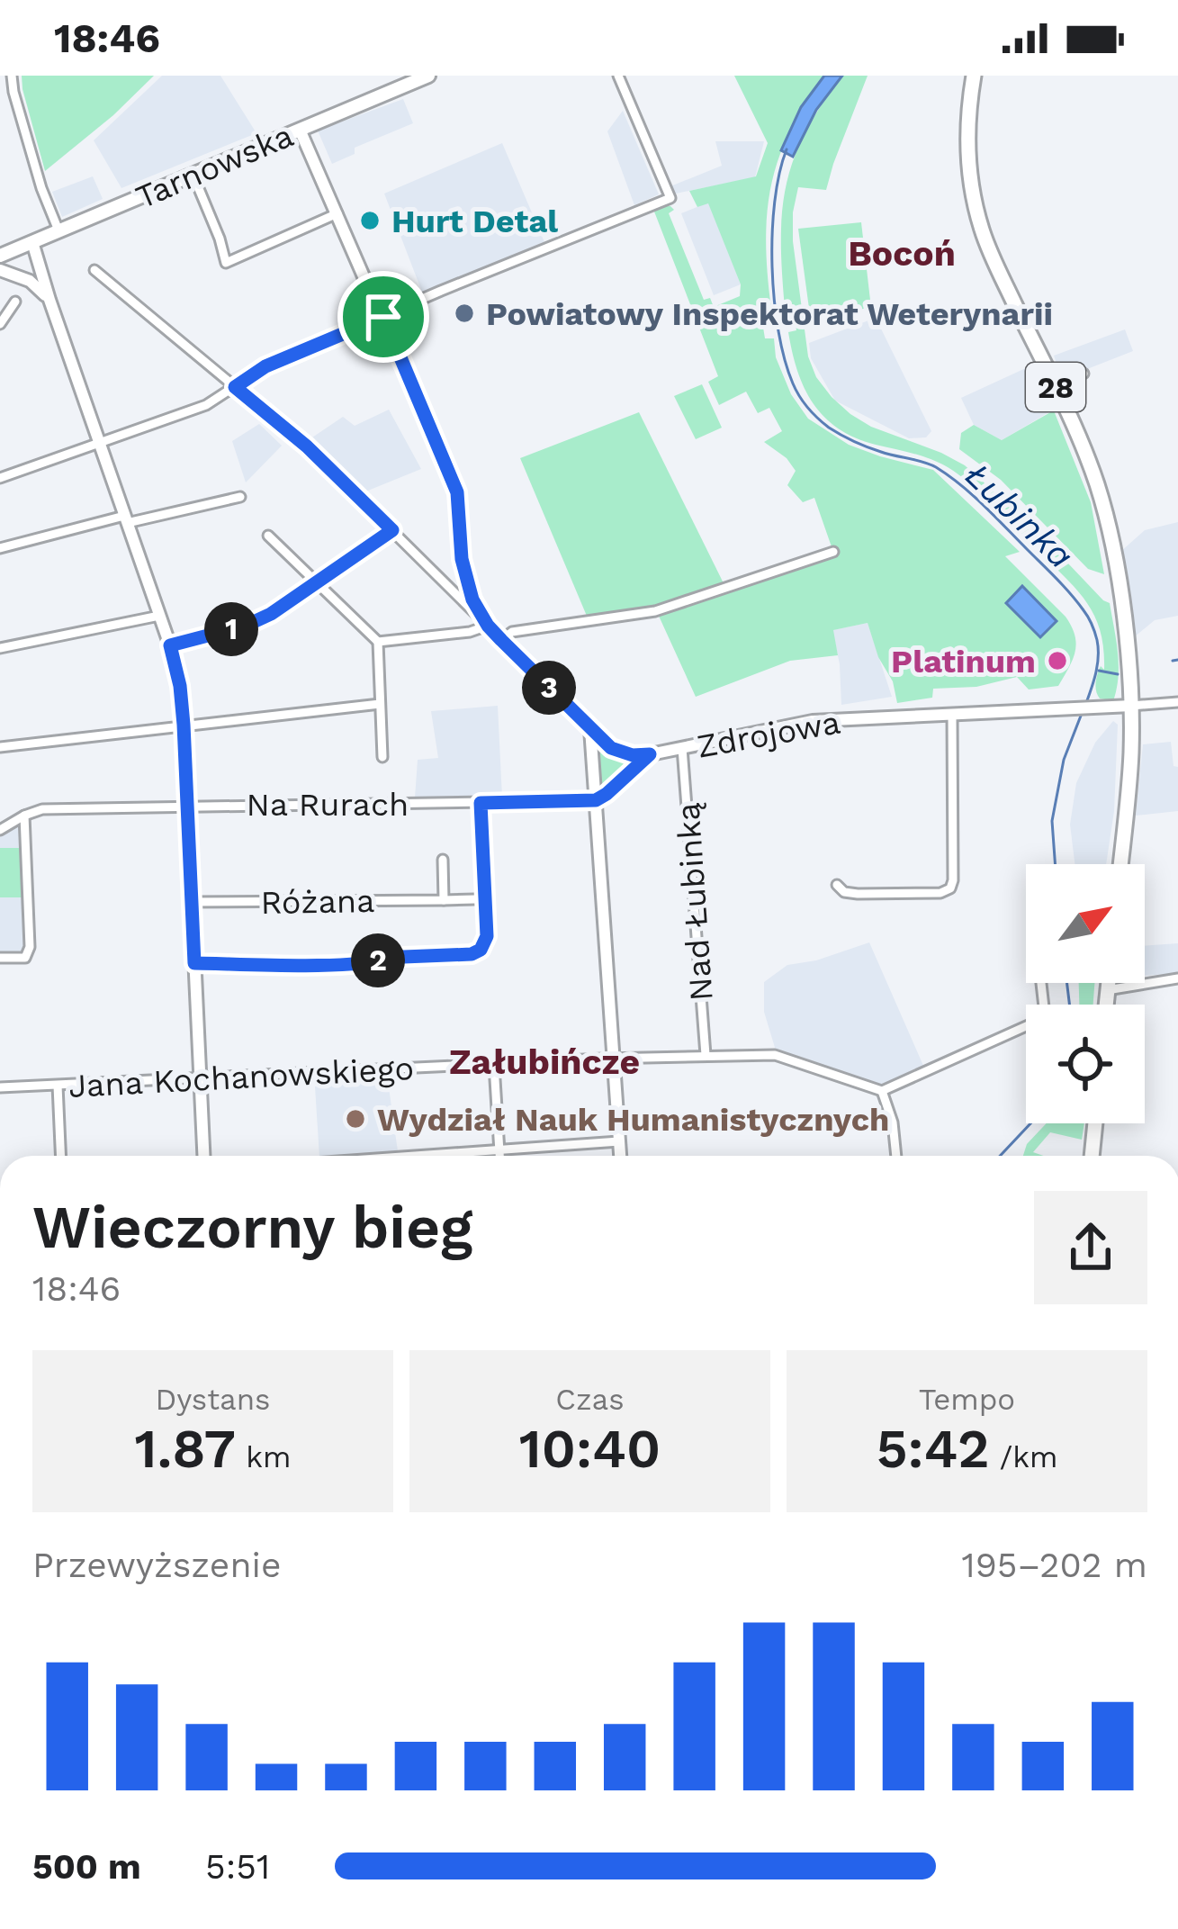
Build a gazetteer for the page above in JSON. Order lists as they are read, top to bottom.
{
  "streets": {
    "main road": ["Tarnowska", "28"],
    "street": [
      "Zdrojowa",
      "Na Rurach",
      "Różana",
      "Nad Łubinką",
      "Jana Kochanowskiego"
    ]
  },
  "crossings": [
    ["28", "Zdrojowa"],
    ["Zdrojowa", "Nad Łubinką"],
    ["Nad Łubinką", "Jana Kochanowskiego"]
  ],
  "districts": ["Bocoń", "Załubińcze"],
  "water": ["Łubinka"],
  "places": [
    "Hurt Detal",
    "Powiatowy Inspektorat Weterynarii",
    "Platinum",
    "Wydział Nauk Humanistycznych"
  ],
  "north": "top right",
  "page": {
    "status": "18:46",
    "pins": ["1", "3", "2"],
    "heading": ["Wieczorny bieg", "18:46"],
    "stats": [
      ["Dystans", "1.87 km"],
      ["Czas", "10:40"],
      ["Tempo", "5:42 /km"]
    ],
    "chart": ["Przewyższenie", "195–202 m"],
    "list": [
      {
        "name": "500 m",
        "note": "5:51"
      }
    ]
  }
}
